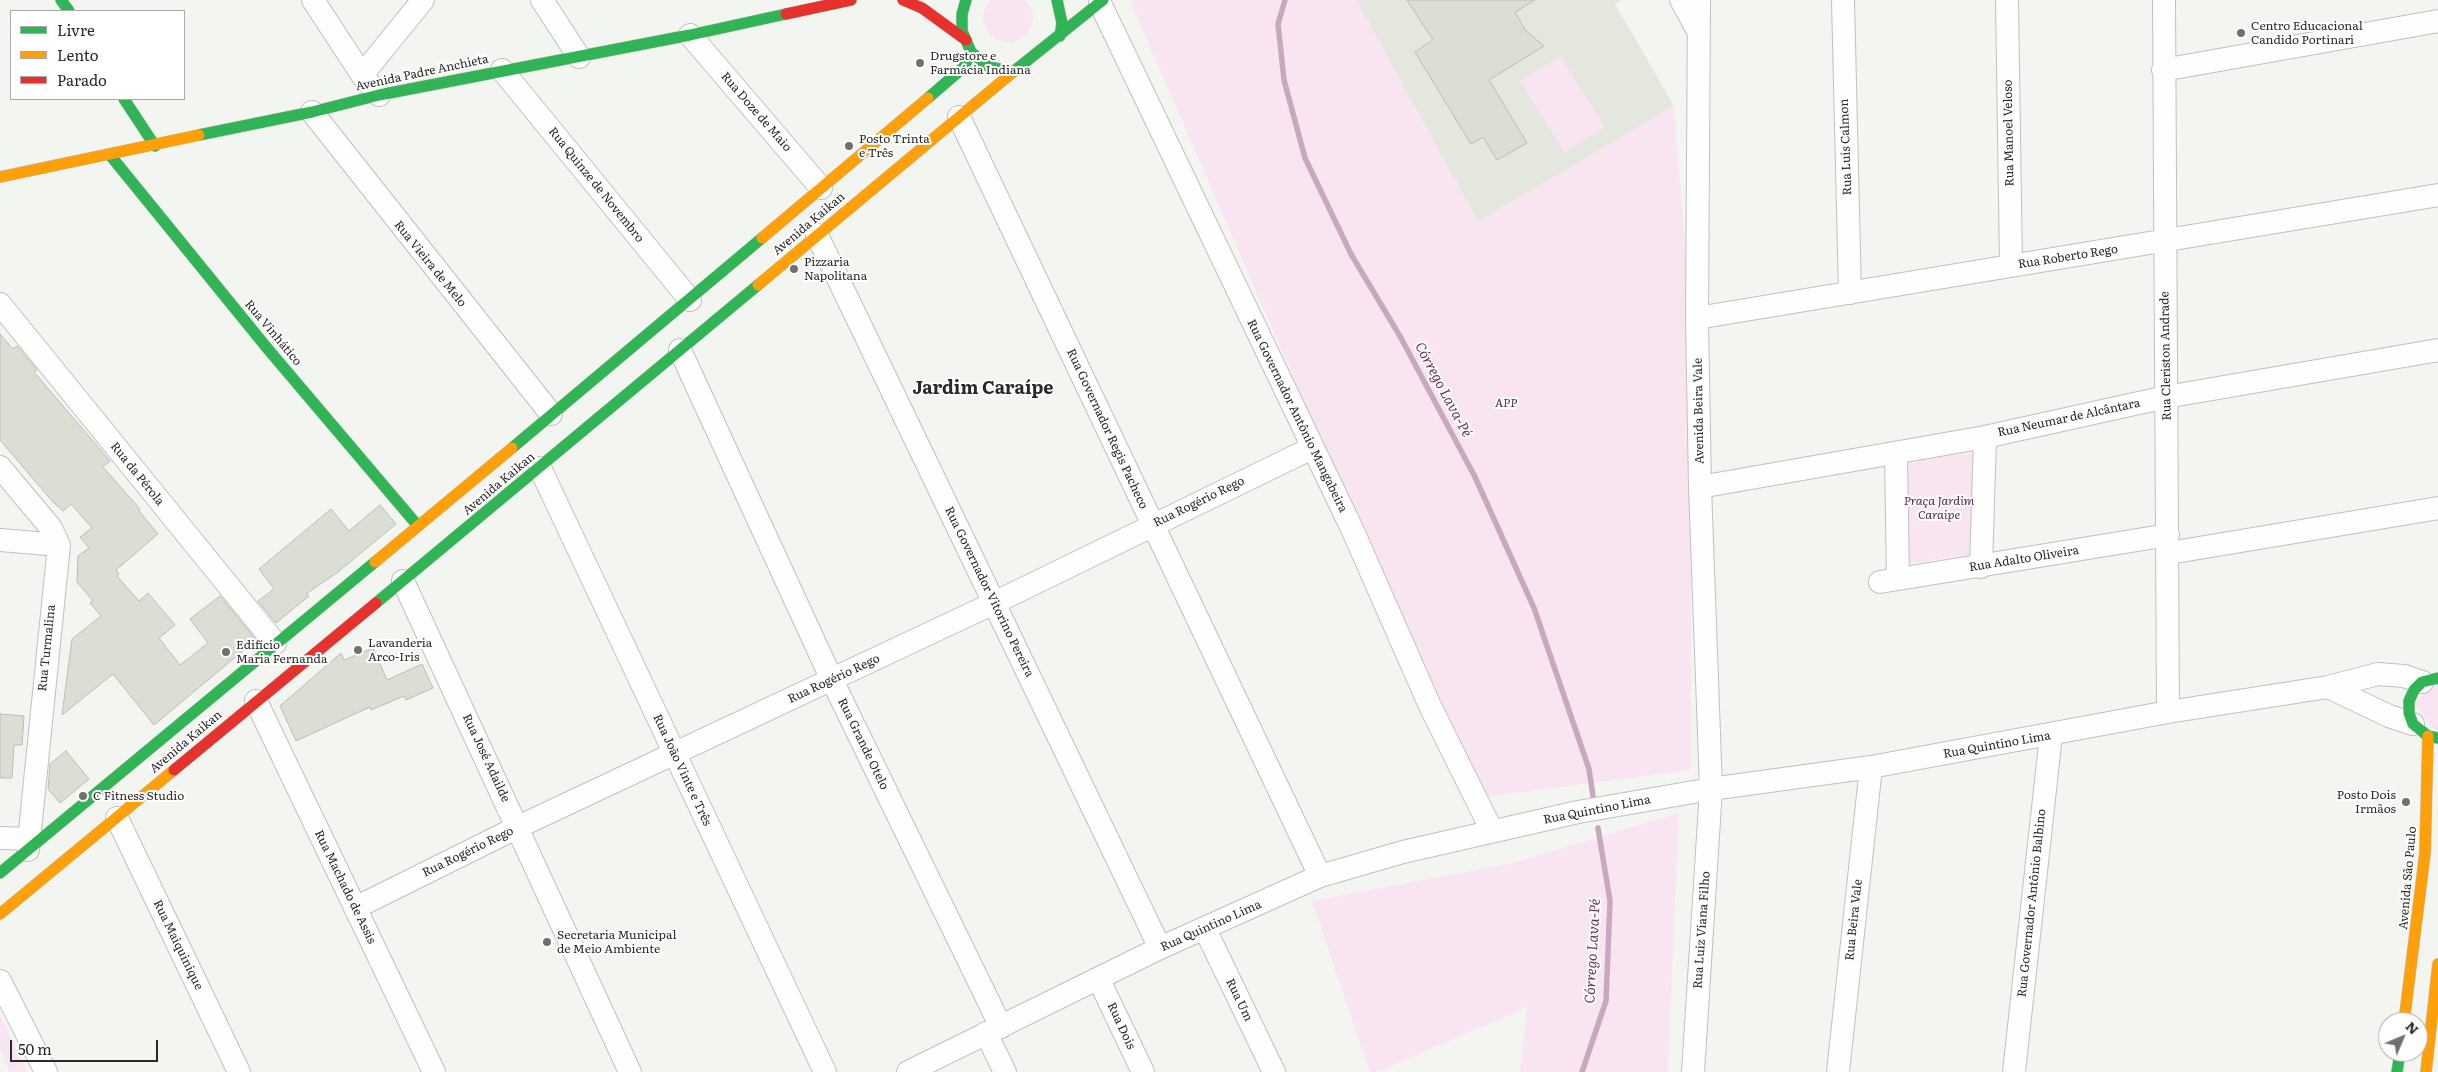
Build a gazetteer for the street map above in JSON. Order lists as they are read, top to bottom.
{
  "streets": {
    "street": [
      "Avenida Padre Anchieta",
      "Rua Doze de Maio",
      "Rua Manoel Veloso",
      "Rua Luís Calmon",
      "Rua Quinze de Novembro",
      "Avenida Kaikan",
      "Rua Roberto Rego",
      "Rua Vieira de Melo",
      "Rua Vinhático",
      "Rua Cleriston Andrade",
      "Avenida Beira Vale",
      "Rua Governador Antônio Mangabeira",
      "Rua Neumar de Alcântara",
      "Rua Governador Regis Pacheco",
      "Rua da Pérola",
      "Rua Rogério Rego",
      "Rua Adalto Oliveira",
      "Rua Governador Vitorino Pereira",
      "Rua Turmalina",
      "Rua Grande Otelo",
      "Rua Quintino Lima",
      "Rua José Adailde",
      "Rua João Vinte e Três",
      "Avenida São Paulo",
      "Rua Machado de Assis",
      "Rua Governador Antônio Balbino",
      "Rua Beira Vale",
      "Rua Luiz Viana Filho",
      "Rua Maiquinique",
      "Rua Um",
      "Rua Dois"
    ]
  },
  "crossings": [
    ["Avenida Padre Anchieta", "Rua Doze de Maio"],
    ["Avenida Padre Anchieta", "Rua Quinze de Novembro"],
    ["Avenida Padre Anchieta", "Rua Vieira de Melo"],
    ["Avenida Padre Anchieta", "Rua Vinhático"],
    ["Rua Doze de Maio", "Avenida Kaikan"],
    ["Rua Manoel Veloso", "Rua Roberto Rego"],
    ["Rua Luís Calmon", "Rua Roberto Rego"],
    ["Rua Quinze de Novembro", "Avenida Kaikan"],
    ["Avenida Kaikan", "Rua Vieira de Melo"],
    ["Avenida Kaikan", "Rua Vinhático"],
    ["Avenida Kaikan", "Rua Governador Regis Pacheco"],
    ["Avenida Kaikan", "Rua da Pérola"],
    ["Avenida Kaikan", "Rua Governador Vitorino Pereira"],
    ["Avenida Kaikan", "Rua Turmalina"],
    ["Avenida Kaikan", "Rua Grande Otelo"],
    ["Avenida Kaikan", "Rua José Adailde"],
    ["Avenida Kaikan", "Rua João Vinte e Três"],
    ["Avenida Kaikan", "Rua Machado de Assis"],
    ["Avenida Kaikan", "Rua Maiquinique"],
    ["Rua Roberto Rego", "Rua Cleriston Andrade"],
    ["Rua Roberto Rego", "Avenida Beira Vale"],
    ["Rua Cleriston Andrade", "Rua Neumar de Alcântara"],
    ["Rua Cleriston Andrade", "Rua Adalto Oliveira"],
    ["Rua Cleriston Andrade", "Rua Quintino Lima"],
    ["Avenida Beira Vale", "Rua Neumar de Alcântara"],
    ["Avenida Beira Vale", "Rua Quintino Lima"],
    ["Avenida Beira Vale", "Rua Luiz Viana Filho"],
    ["Rua Governador Antônio Mangabeira", "Rua Rogério Rego"],
    ["Rua Governador Antônio Mangabeira", "Rua Quintino Lima"],
    ["Rua Neumar de Alcântara", "Rua Adalto Oliveira"],
    ["Rua Governador Regis Pacheco", "Rua Rogério Rego"],
    ["Rua Governador Regis Pacheco", "Rua Quintino Lima"],
    ["Rua Rogério Rego", "Rua Governador Vitorino Pereira"],
    ["Rua Rogério Rego", "Rua Grande Otelo"],
    ["Rua Rogério Rego", "Rua José Adailde"],
    ["Rua Rogério Rego", "Rua João Vinte e Três"],
    ["Rua Rogério Rego", "Rua Machado de Assis"],
    ["Rua Governador Vitorino Pereira", "Rua Quintino Lima"],
    ["Rua Grande Otelo", "Rua Quintino Lima"],
    ["Rua Quintino Lima", "Avenida São Paulo"],
    ["Rua Quintino Lima", "Rua Governador Antônio Balbino"],
    ["Rua Quintino Lima", "Rua Beira Vale"],
    ["Rua Quintino Lima", "Rua Luiz Viana Filho"],
    ["Rua Quintino Lima", "Rua Um"],
    ["Rua Quintino Lima", "Rua Dois"]
  ],
  "districts": ["Jardim Caraípe"],
  "water": ["Córrego Lava-Pé"],
  "parks": ["APP", "Praça Jardim Caraipe"],
  "places": [
    "Centro Educacional Candido Portinari",
    "Drugstore e Farmácia Indiana",
    "Posto Trinta e Três",
    "Pizzaria Napolitana",
    "Lavanderia Arco-Iris",
    "Edifício Maria Fernanda",
    "C Fitness Studio",
    "Posto Dois Irmãos",
    "Secretaria Municipal de Meio Ambiente"
  ],
  "legend": ["Livre", "Lento", "Parado"],
  "scale_bar": "50 m",
  "north": "top right"
}
